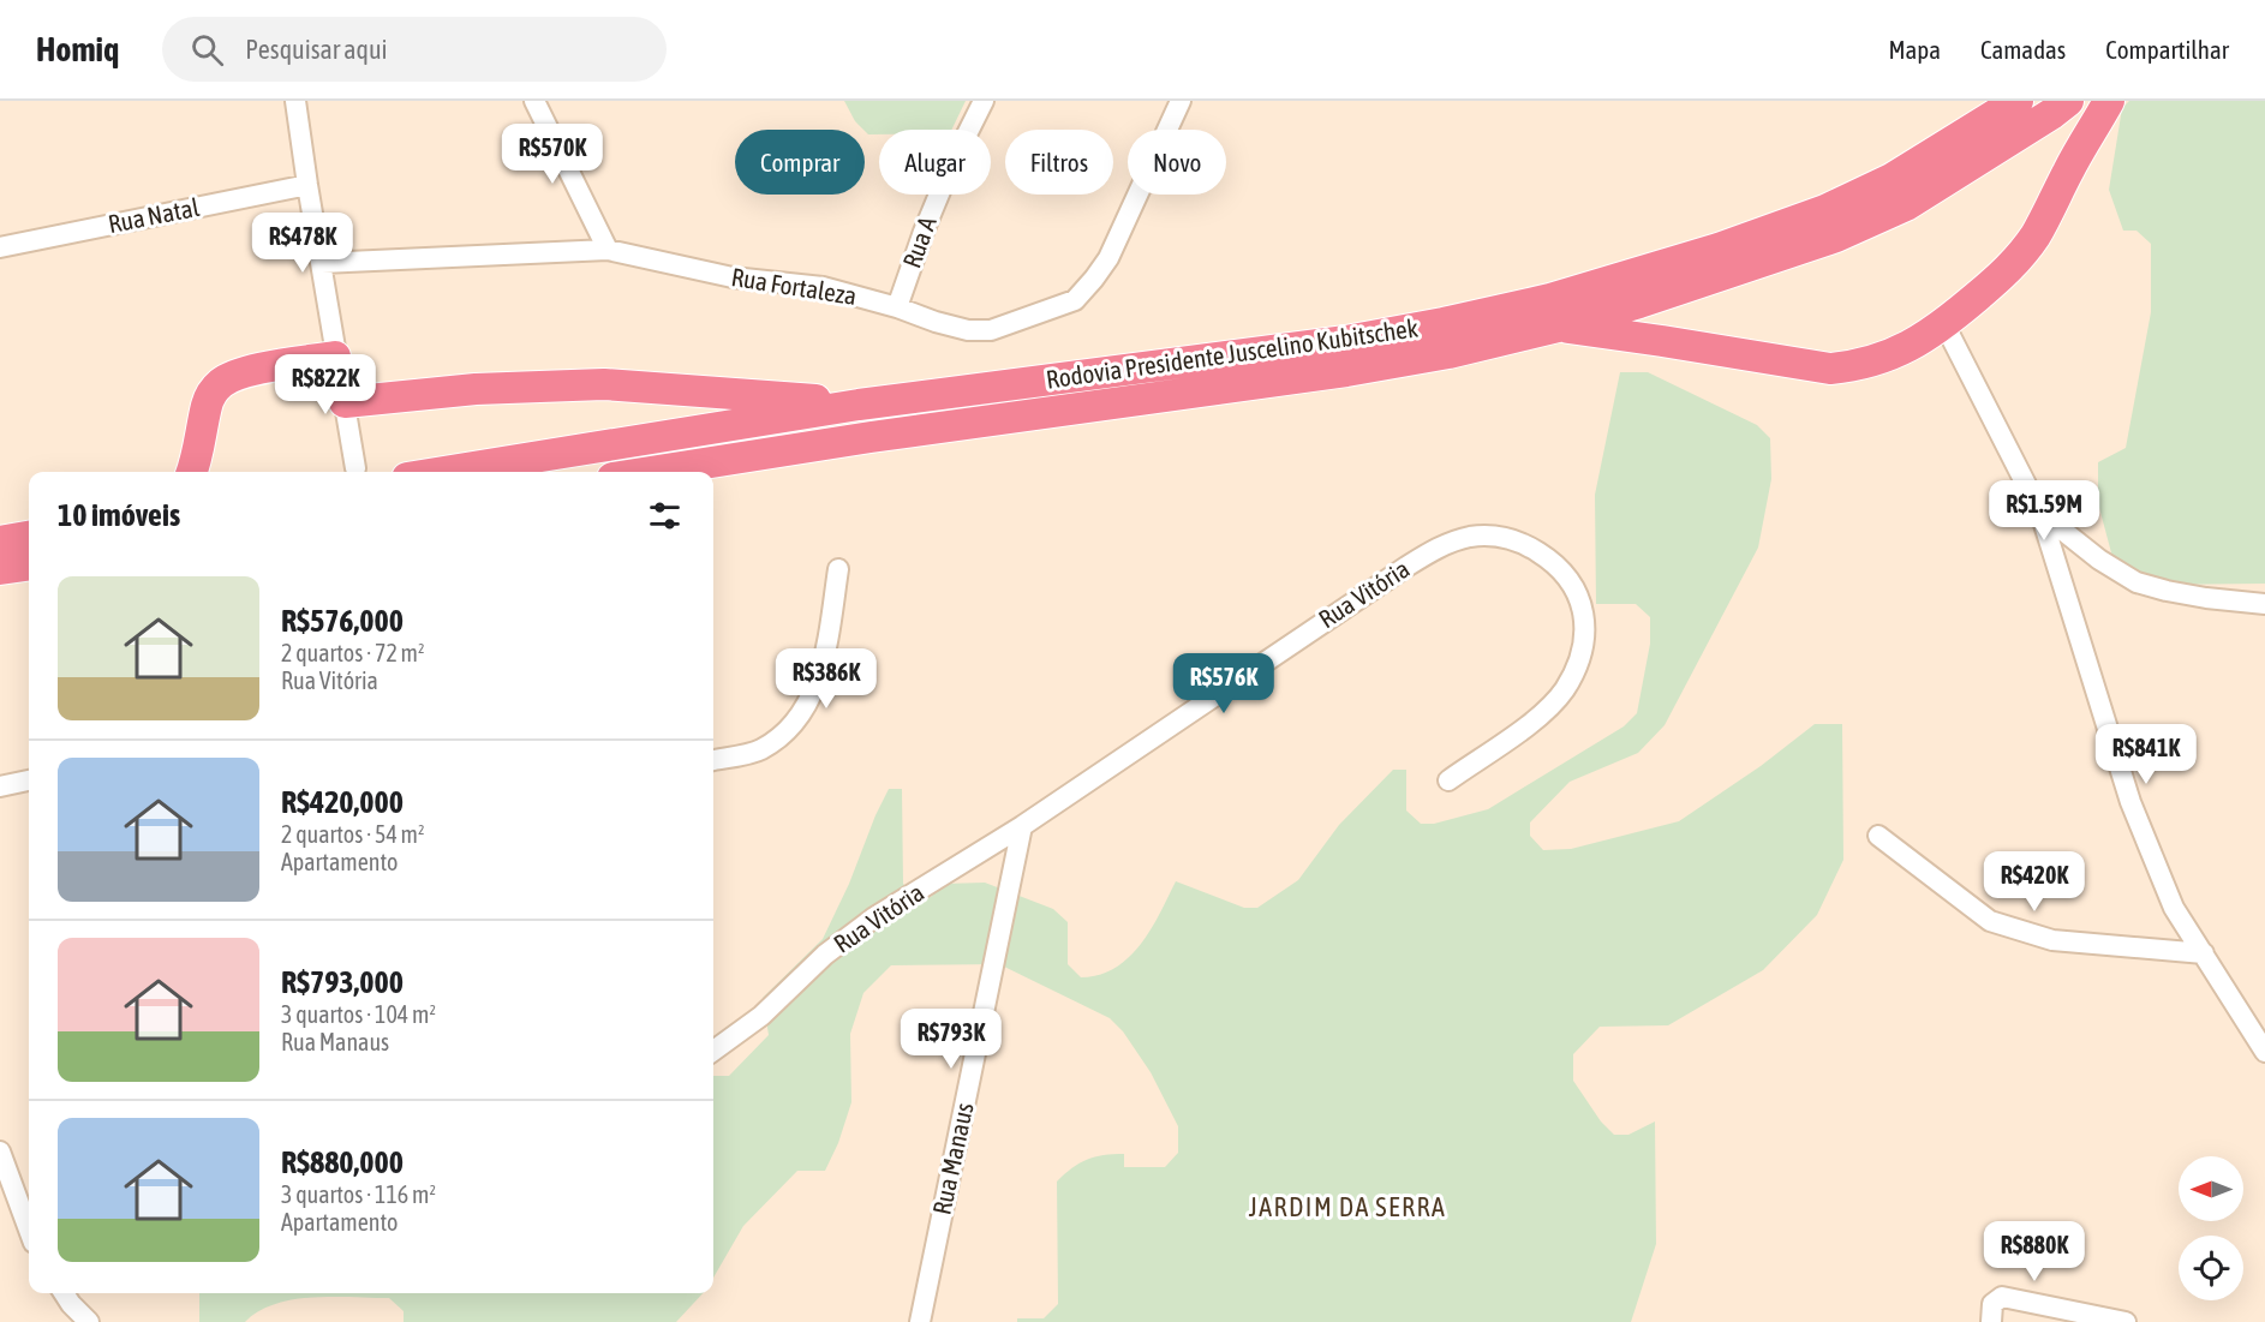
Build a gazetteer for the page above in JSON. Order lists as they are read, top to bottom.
{
  "streets": {
    "highway": ["Rodovia Presidente Juscelino Kubitschek"],
    "street": [
      "Rua Natal",
      "Rua A",
      "Rua Fortaleza",
      "Rua Vitória",
      "Rua Manaus"
    ]
  },
  "crossings": [
    ["Rua A", "Rua Fortaleza"],
    ["Rua Vitória", "Rua Manaus"]
  ],
  "districts": ["JARDIM DA SERRA"],
  "north": "left",
  "page": {
    "header": "Homiq",
    "search": "Pesquisar aqui",
    "nav": ["Mapa", "Camadas", "Compartilhar"],
    "price": [
      "R$570K",
      "R$478K",
      "R$822K",
      "R$1.59M",
      "R$386K",
      "R$576K",
      "R$841K",
      "R$420K",
      "R$793K",
      "R$880K"
    ],
    "chip": [
      "Comprar",
      "Alugar",
      "Filtros",
      "Novo"
    ],
    "heading": "10 imóveis",
    "list": [
      {
        "name": "R$576,000",
        "note": "2 quartos · 72 m² · Rua Vitória"
      },
      {
        "name": "R$420,000",
        "note": "2 quartos · 54 m² · Apartamento"
      },
      {
        "name": "R$793,000",
        "note": "3 quartos · 104 m² · Rua Manaus"
      },
      {
        "name": "R$880,000",
        "note": "3 quartos · 116 m² · Apartamento"
      }
    ]
  }
}
